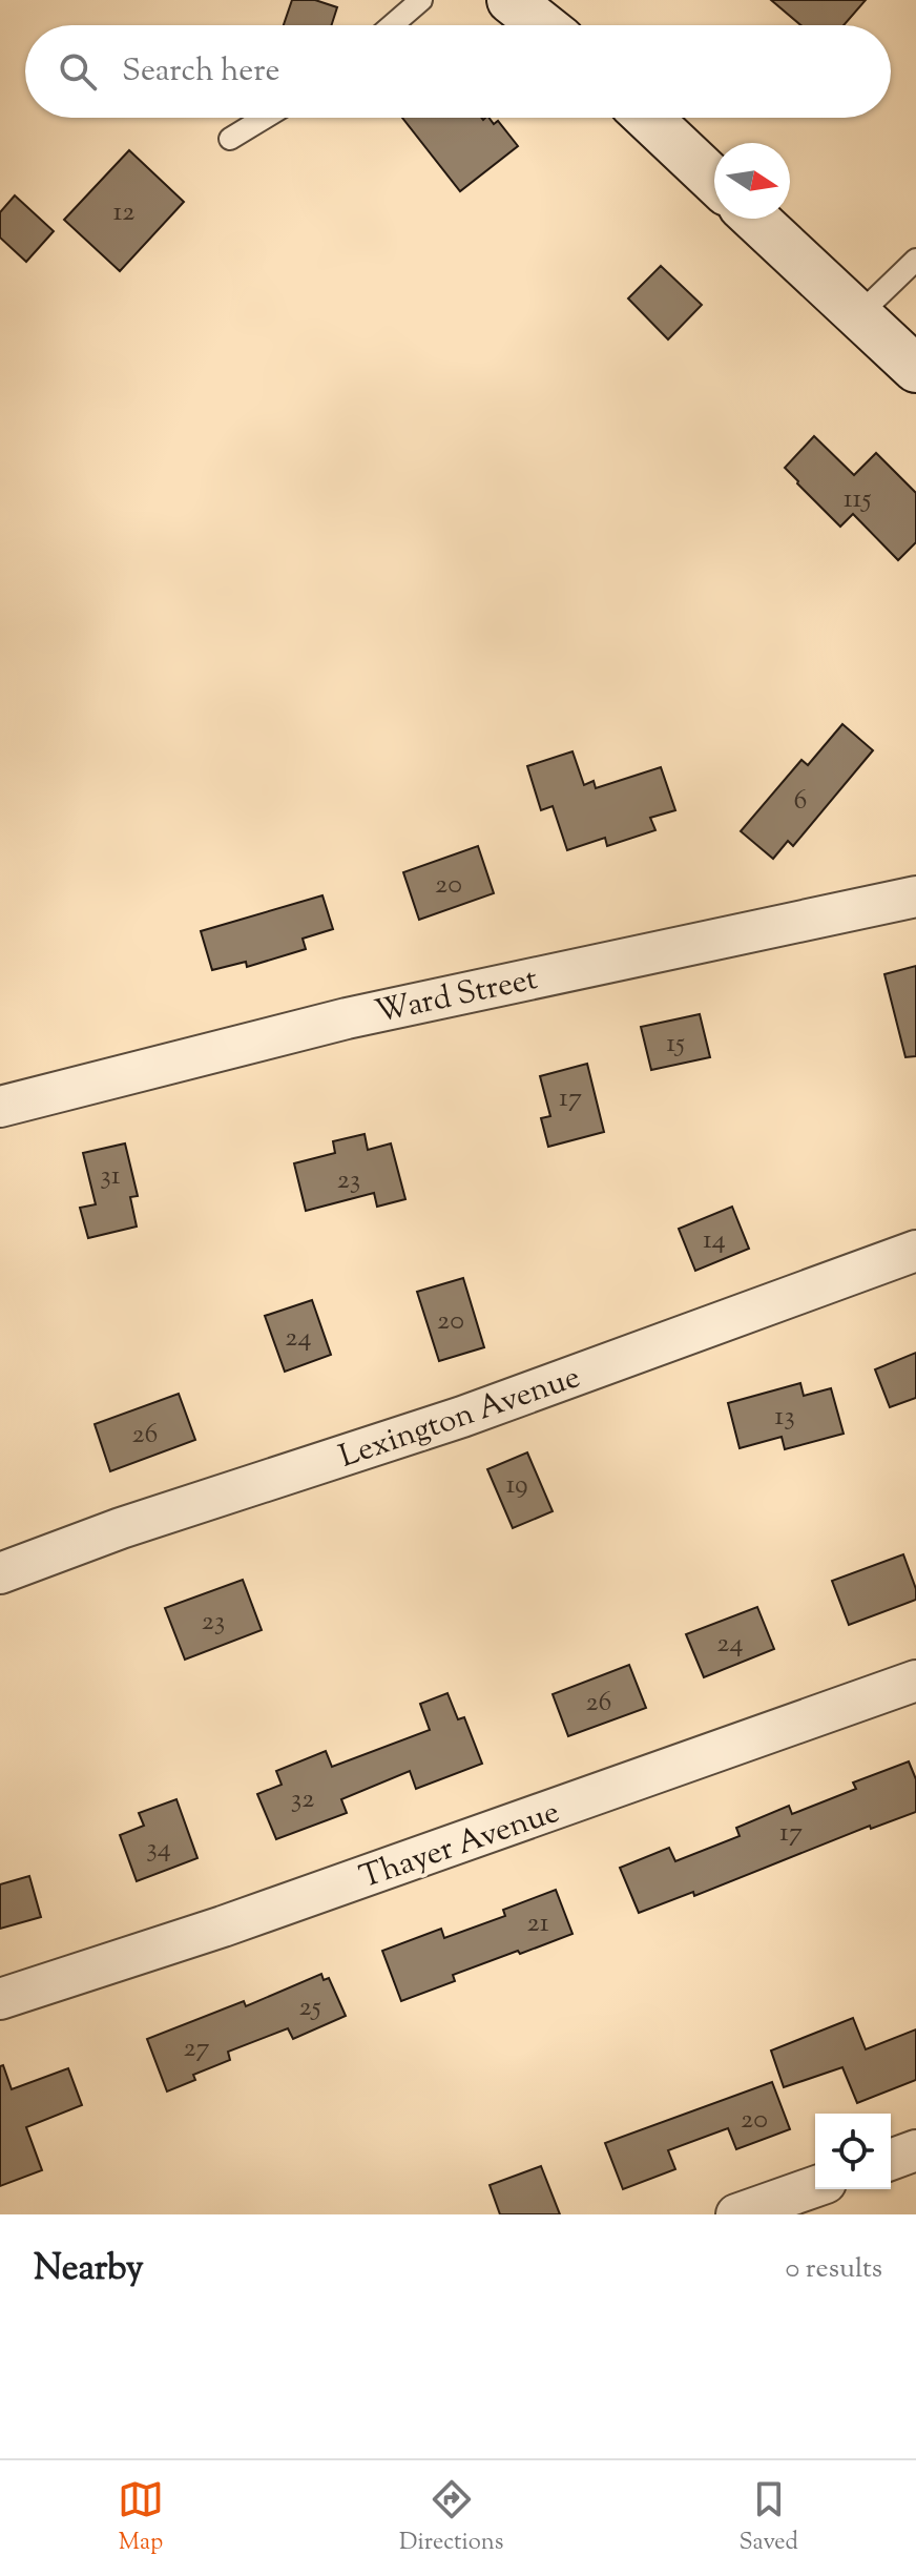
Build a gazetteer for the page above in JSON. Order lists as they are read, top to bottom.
{
  "streets": {
    "street": ["Ward Street", "Lexington Avenue", "Thayer Avenue"]
  },
  "house_numbers": [
    "12",
    "115",
    "6",
    "20",
    "15",
    "17",
    "31",
    "23",
    "14",
    "20",
    "24",
    "13",
    "26",
    "19",
    "23",
    "24",
    "26",
    "32",
    "17",
    "34",
    "21",
    "25",
    "27",
    "20"
  ],
  "north": "right",
  "page": {
    "search": "Search here",
    "heading": ["Nearby", "0 results"],
    "nav": ["Map", "Directions", "Saved"]
  }
}
